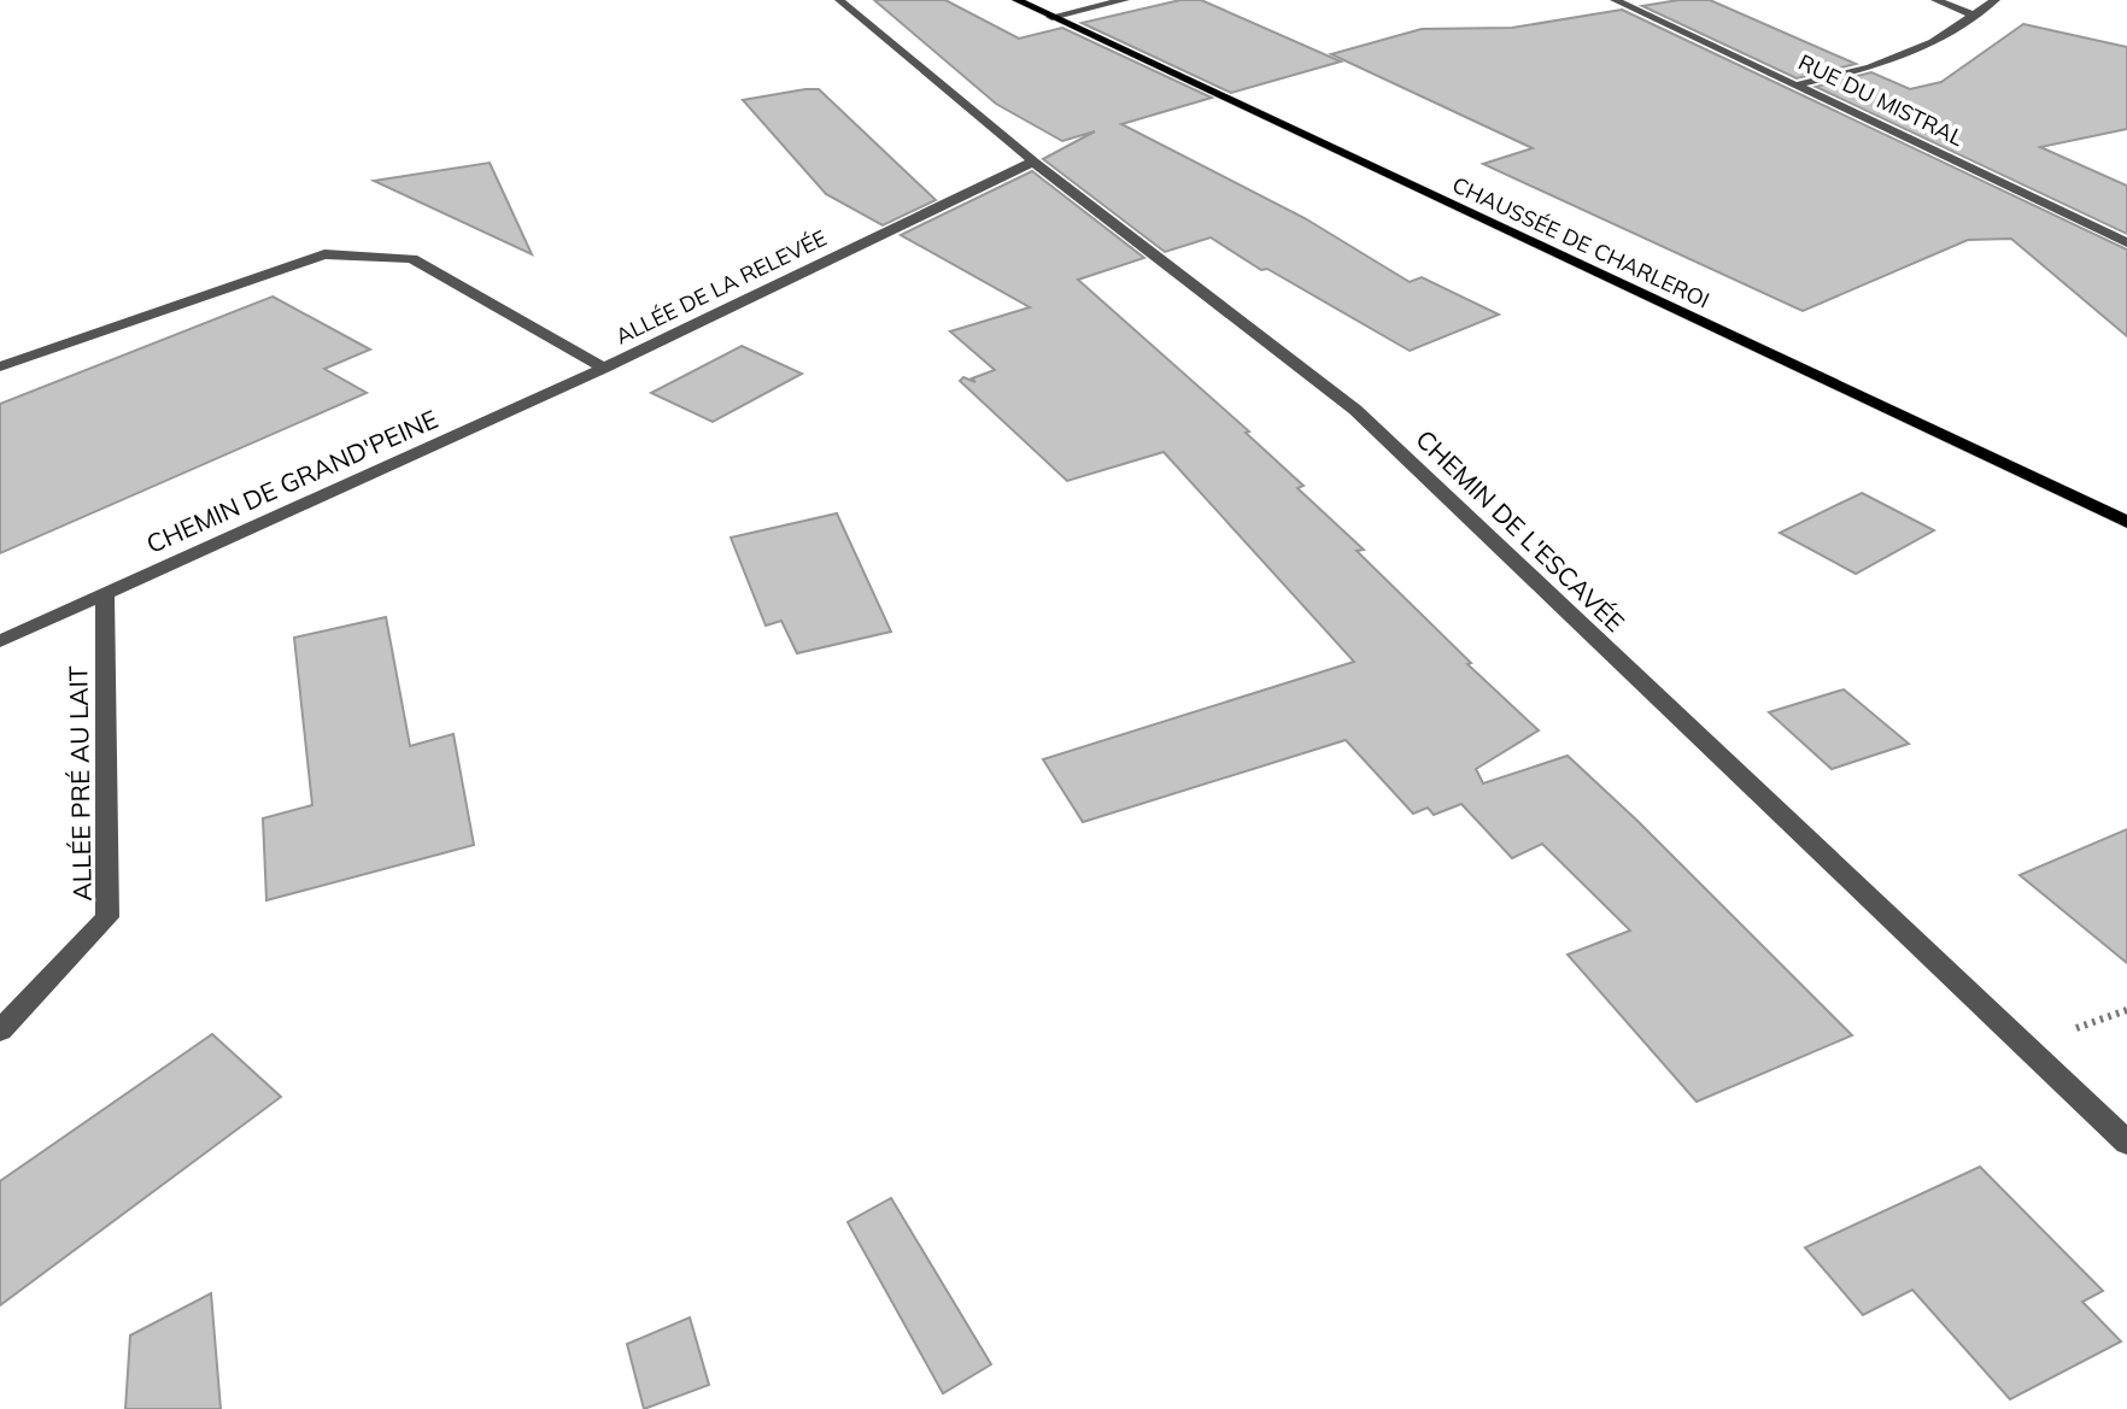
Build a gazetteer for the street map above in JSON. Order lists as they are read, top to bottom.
{
  "streets": {
    "main road": ["CHAUSSÉE DE CHARLEROI"],
    "street": [
      "RUE DU MISTRAL",
      "ALLÉE DE LA RELEVÉE",
      "CHEMIN DE GRAND'PEINE",
      "CHEMIN DE L'ESCAVÉE",
      "ALLÉE PRÉ AU LAIT"
    ]
  },
  "crossings": [
    ["ALLÉE DE LA RELEVÉE", "CHEMIN DE GRAND'PEINE"],
    ["ALLÉE DE LA RELEVÉE", "CHEMIN DE L'ESCAVÉE"],
    ["CHEMIN DE GRAND'PEINE", "ALLÉE PRÉ AU LAIT"]
  ]
}
